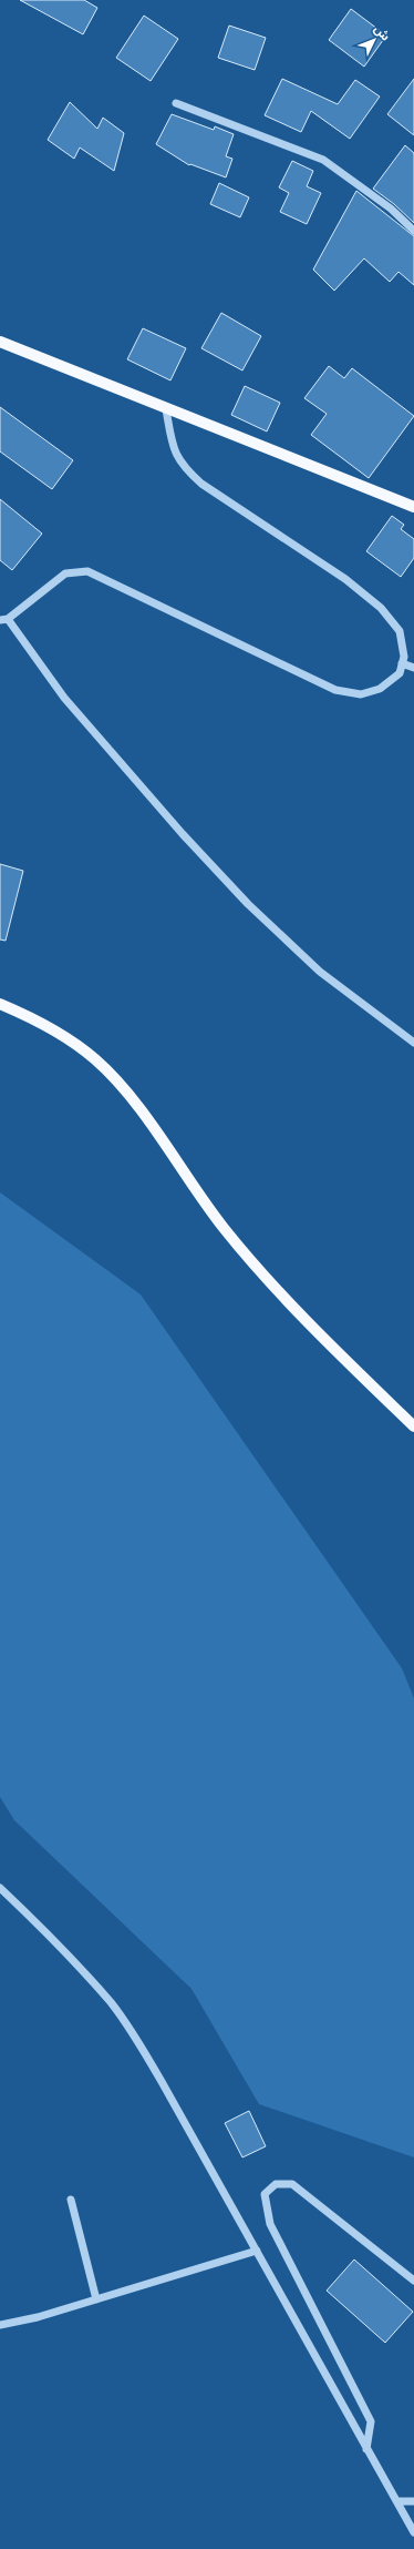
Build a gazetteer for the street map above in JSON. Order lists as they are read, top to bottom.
{
  "north": "top right"
}
